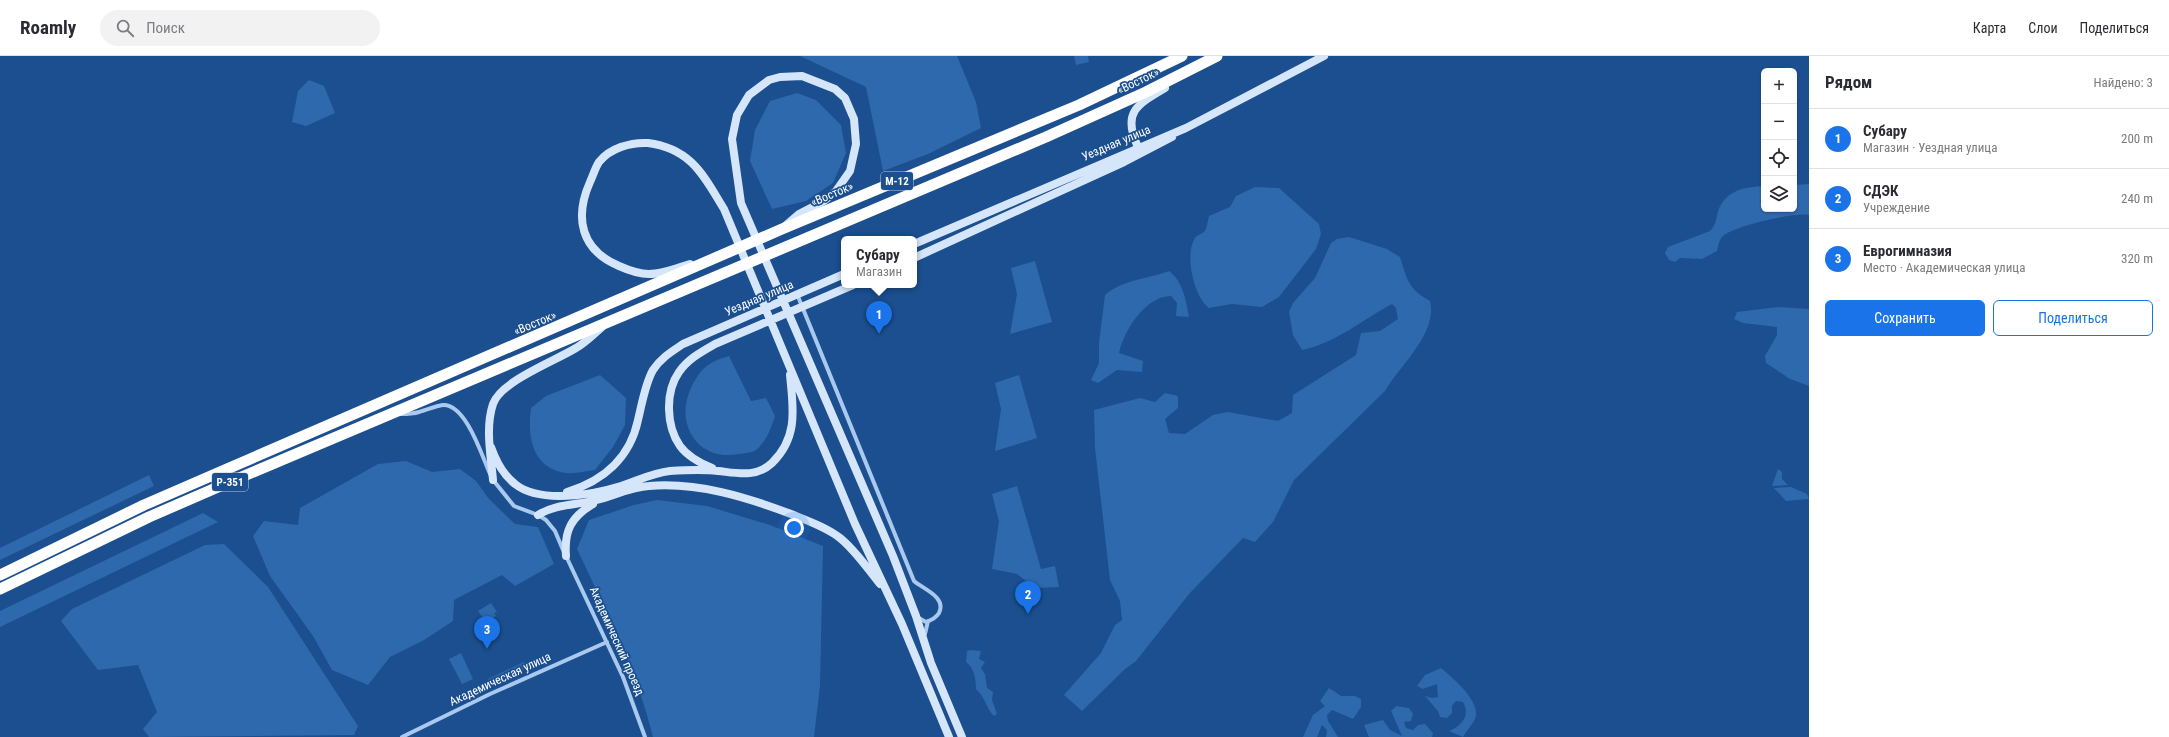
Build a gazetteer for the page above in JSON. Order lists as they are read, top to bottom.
{
  "streets": {
    "highway": ["«Восток»", "М-12", "Р-351"],
    "street": ["Уездная улица", "Академический проезд", "Академическая улица"]
  },
  "crossings": [
    ["«Восток»", "Р-351"],
    ["Академический проезд", "Академическая улица"]
  ],
  "page": {
    "header": "Roamly",
    "search": "Поиск",
    "nav": ["Карта", "Слои", "Поделиться"],
    "heading": ["Рядом", "Найдено: 3"],
    "map_buttons": ["+", "−"],
    "list": [
      {
        "mark": "1",
        "name": "Субару",
        "note": "Магазин · Уездная улица",
        "value": "200 m"
      },
      {
        "mark": "2",
        "name": "СДЭК",
        "note": "Учреждение",
        "value": "240 m"
      },
      {
        "mark": "3",
        "name": "Еврогимназия",
        "note": "Место · Академическая улица",
        "value": "320 m"
      }
    ],
    "popup": ["Субару", "Магазин"],
    "buttons": ["Сохранить", "Поделиться"],
    "pins": ["1", "2", "3"]
  }
}
